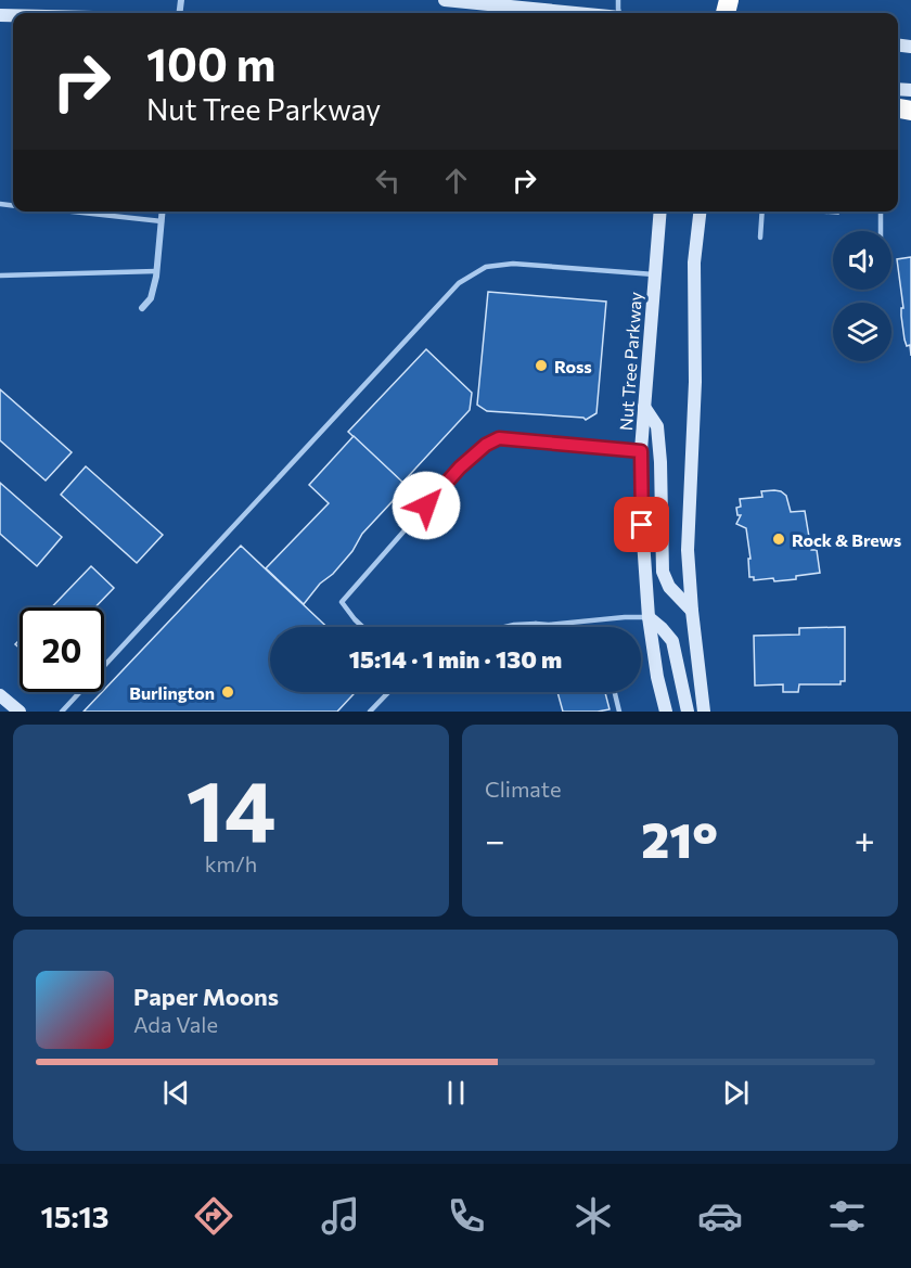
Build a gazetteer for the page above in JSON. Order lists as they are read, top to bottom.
{
  "streets": {
    "main road": ["Nut Tree Parkway"]
  },
  "places": ["Ross", "Rock & Brews", "Burlington"],
  "page": {
    "turn": ["100 m", "Nut Tree Parkway"],
    "limit": "20",
    "trip": "15:14 · 1 min · 130 m",
    "tile": [
      ["14", "km/h"],
      "Climate"
    ],
    "heat": ["−", "21°", "+"],
    "song": ["Paper Moons", "Ada Vale"],
    "tabs": "15:13"
  }
}
